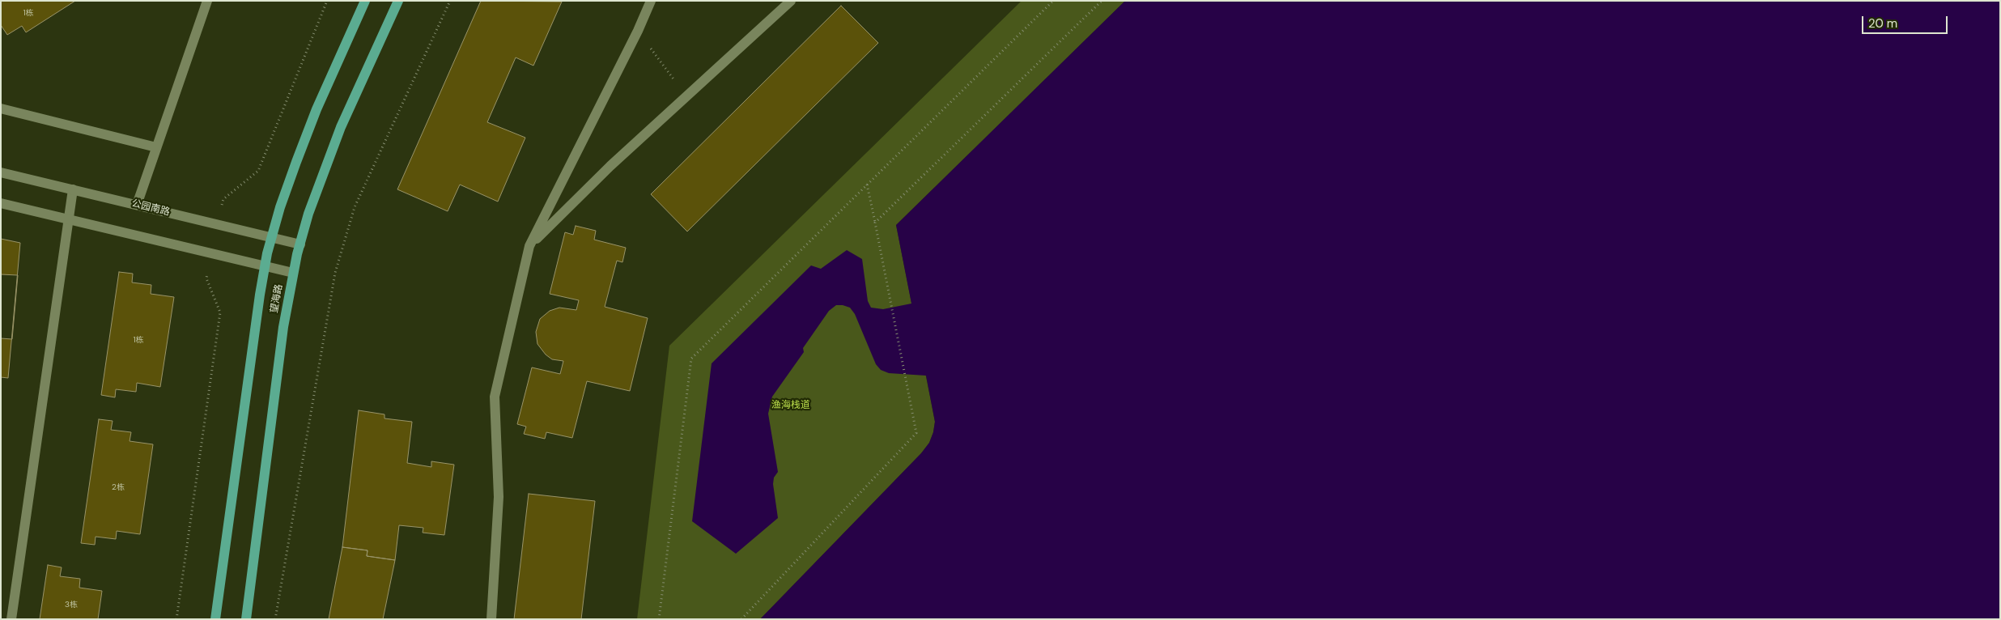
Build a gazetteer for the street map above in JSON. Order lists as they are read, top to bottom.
{
  "streets": {
    "main road": ["望海路"],
    "street": ["公园南路"]
  },
  "crossings": [
    ["公园南路", "望海路"]
  ],
  "parks": ["渔海栈道"],
  "house_numbers": [
    "1栋",
    "1栋",
    "2栋",
    "3栋"
  ],
  "scale_bar": "20 m"
}
